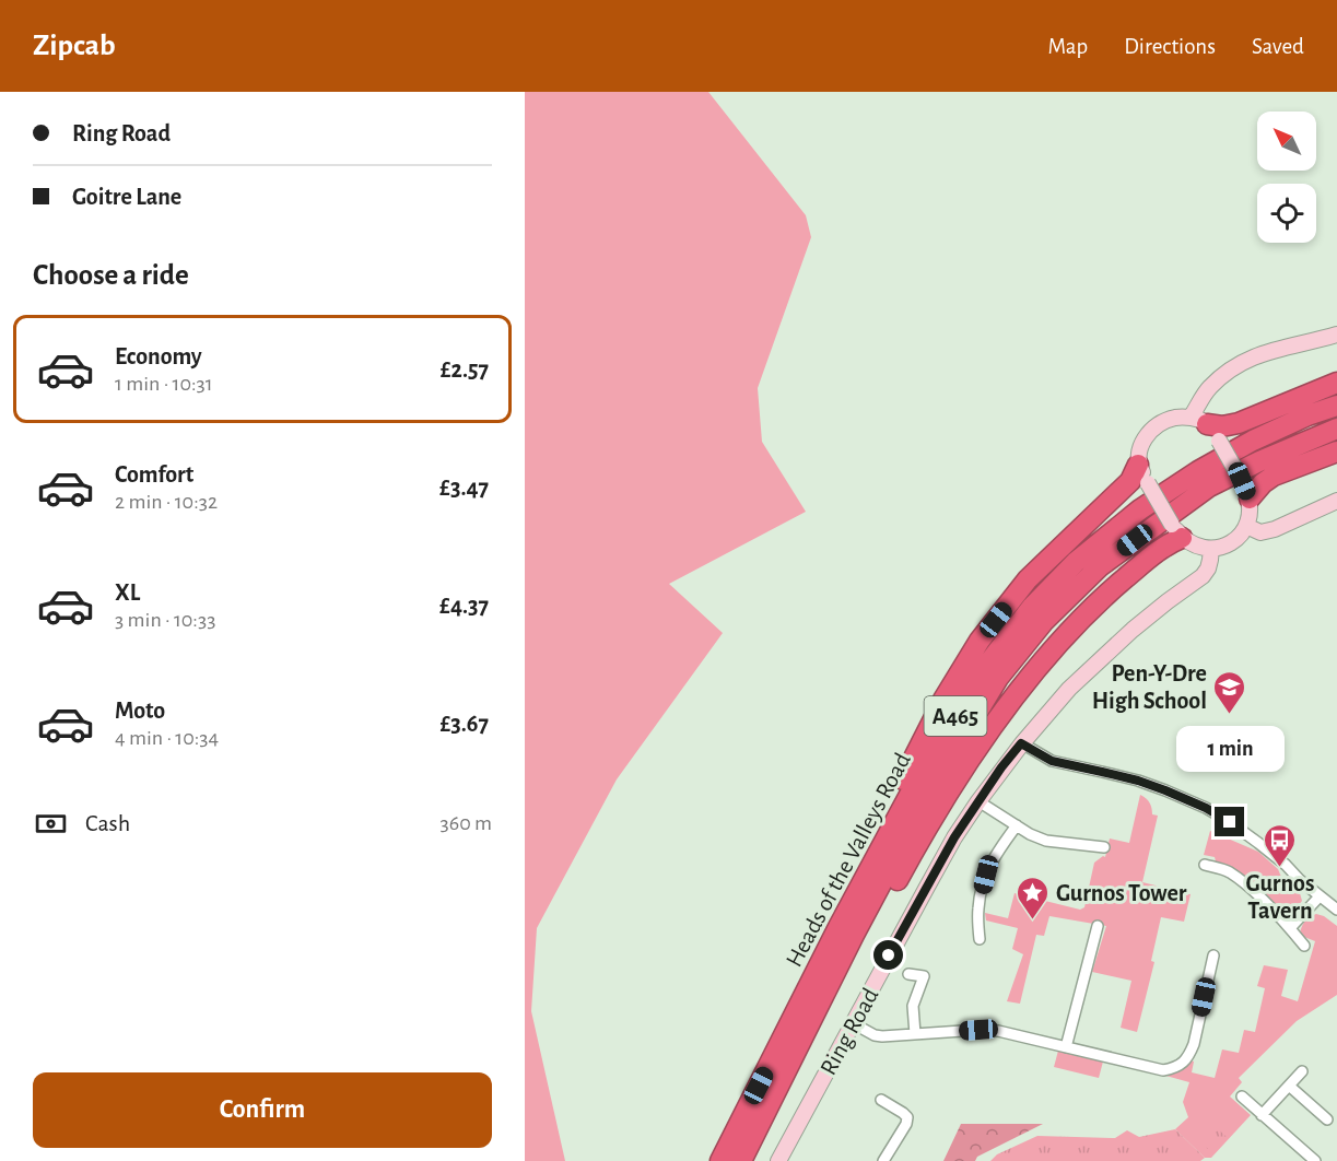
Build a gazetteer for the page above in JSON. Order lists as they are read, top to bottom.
{
  "streets": {
    "highway": ["A465", "Heads of the Valleys Road"],
    "street": ["Ring Road"]
  },
  "places": {
    "school or university": ["Pen-Y-Dre High School"],
    "bus stop": ["Gurnos Tavern"],
    "place": ["Gurnos Tower"]
  },
  "north": "top left",
  "page": {
    "header": "Zipcab",
    "nav": ["Map", "Directions", "Saved"],
    "banner": ["Ring Road", "Goitre Lane"],
    "heading": "Choose a ride",
    "list": [
      {
        "name": "Economy",
        "note": "1 min · 10:31",
        "value": "£2.57"
      },
      {
        "name": "Comfort",
        "note": "2 min · 10:32",
        "value": "£3.47"
      },
      {
        "name": "XL",
        "note": "3 min · 10:33",
        "value": "£4.37"
      },
      {
        "name": "Moto",
        "note": "4 min · 10:34",
        "value": "£3.67"
      }
    ],
    "bubble": "1 min",
    "pay": ["Cash", "360 m"],
    "buttons": "Confirm"
  }
}
